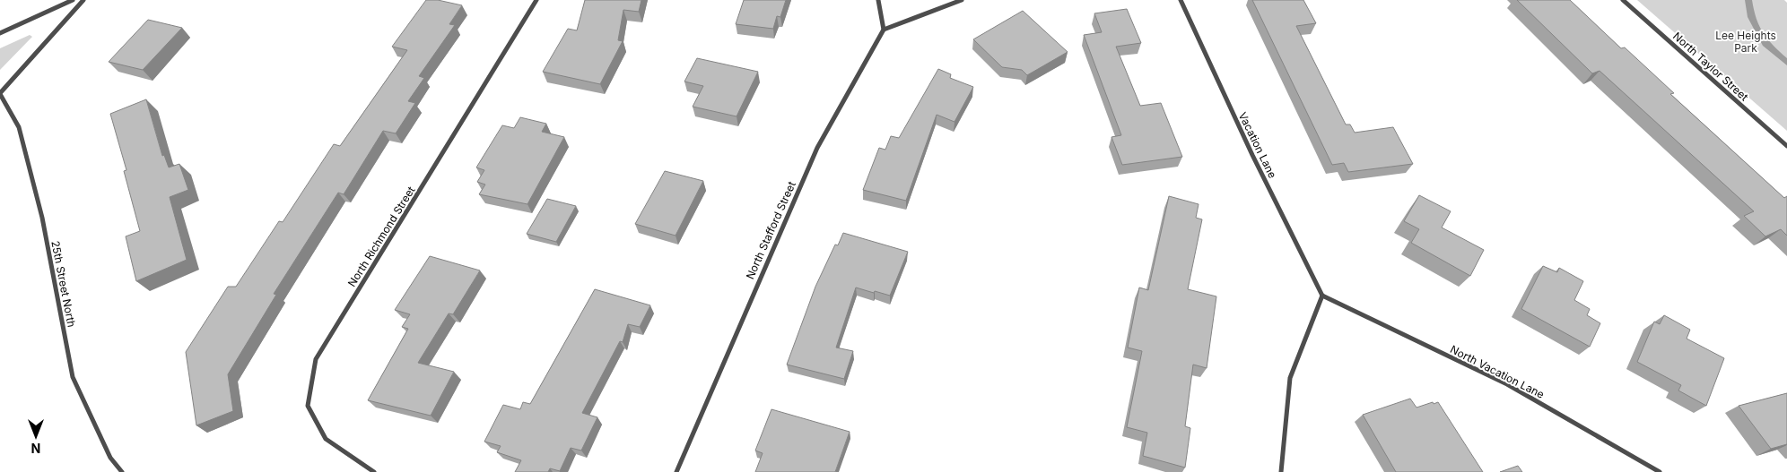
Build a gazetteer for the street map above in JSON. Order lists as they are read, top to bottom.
{
  "streets": {
    "street": [
      "North Taylor Street",
      "Vacation Lane",
      "North Stafford Street",
      "North Richmond Street",
      "25th Street North",
      "North Vacation Lane"
    ]
  },
  "crossings": [
    ["Vacation Lane", "North Vacation Lane"]
  ],
  "parks": ["Lee Heights Park"],
  "north": "bottom"
}
